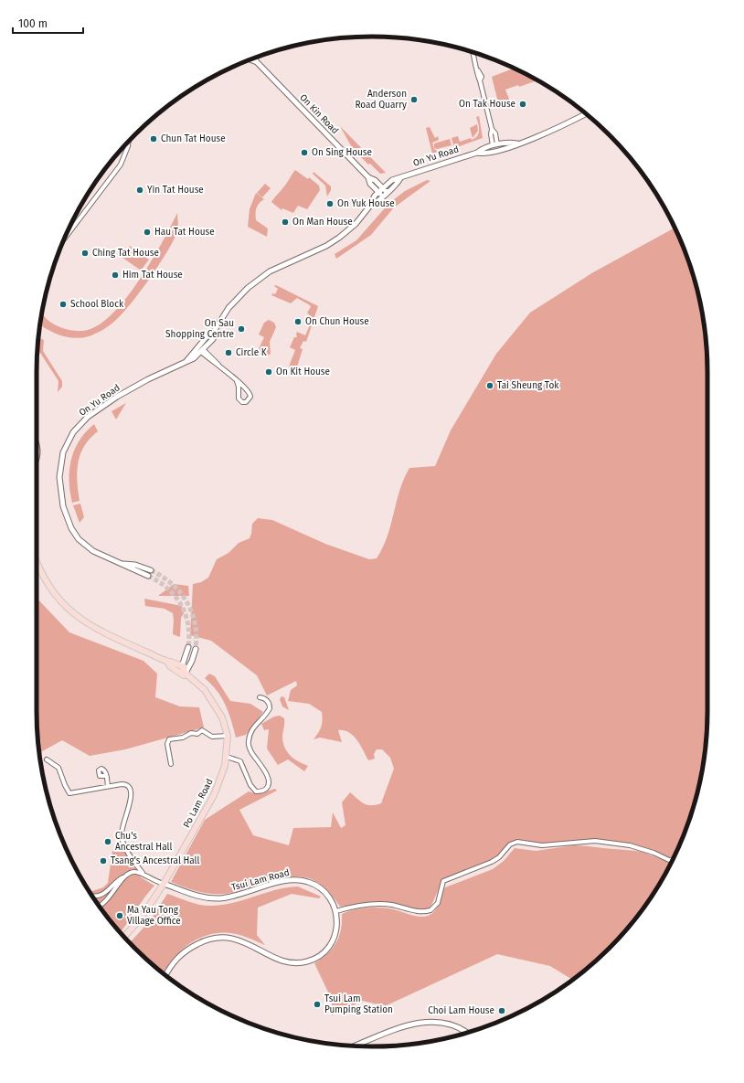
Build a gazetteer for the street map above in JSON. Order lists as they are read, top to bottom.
{
  "streets": {
    "main road": ["Po Lam Road"],
    "street": ["On Kin Road", "On Yu Road", "Tsui Lam Road"]
  },
  "crossings": [
    ["On Kin Road", "On Yu Road"],
    ["Po Lam Road", "Tsui Lam Road"]
  ],
  "places": [
    "Anderson Road Quarry",
    "On Tak House",
    "Chun Tat House",
    "On Sing House",
    "Yin Tat House",
    "On Yuk House",
    "On Man House",
    "Hau Tat House",
    "Ching Tat House",
    "Him Tat House",
    "School Block",
    "On Chun House",
    "On Sau Shopping Centre",
    "Circle K",
    "On Kit House",
    "Tai Sheung Tok",
    "Chu's Ancestral Hall",
    "Tsang's Ancestral Hall",
    "Ma Yau Tong Village Office",
    "Tsui Lam Pumping Station",
    "Choi Lam House"
  ],
  "scale_bar": "100 m"
}
